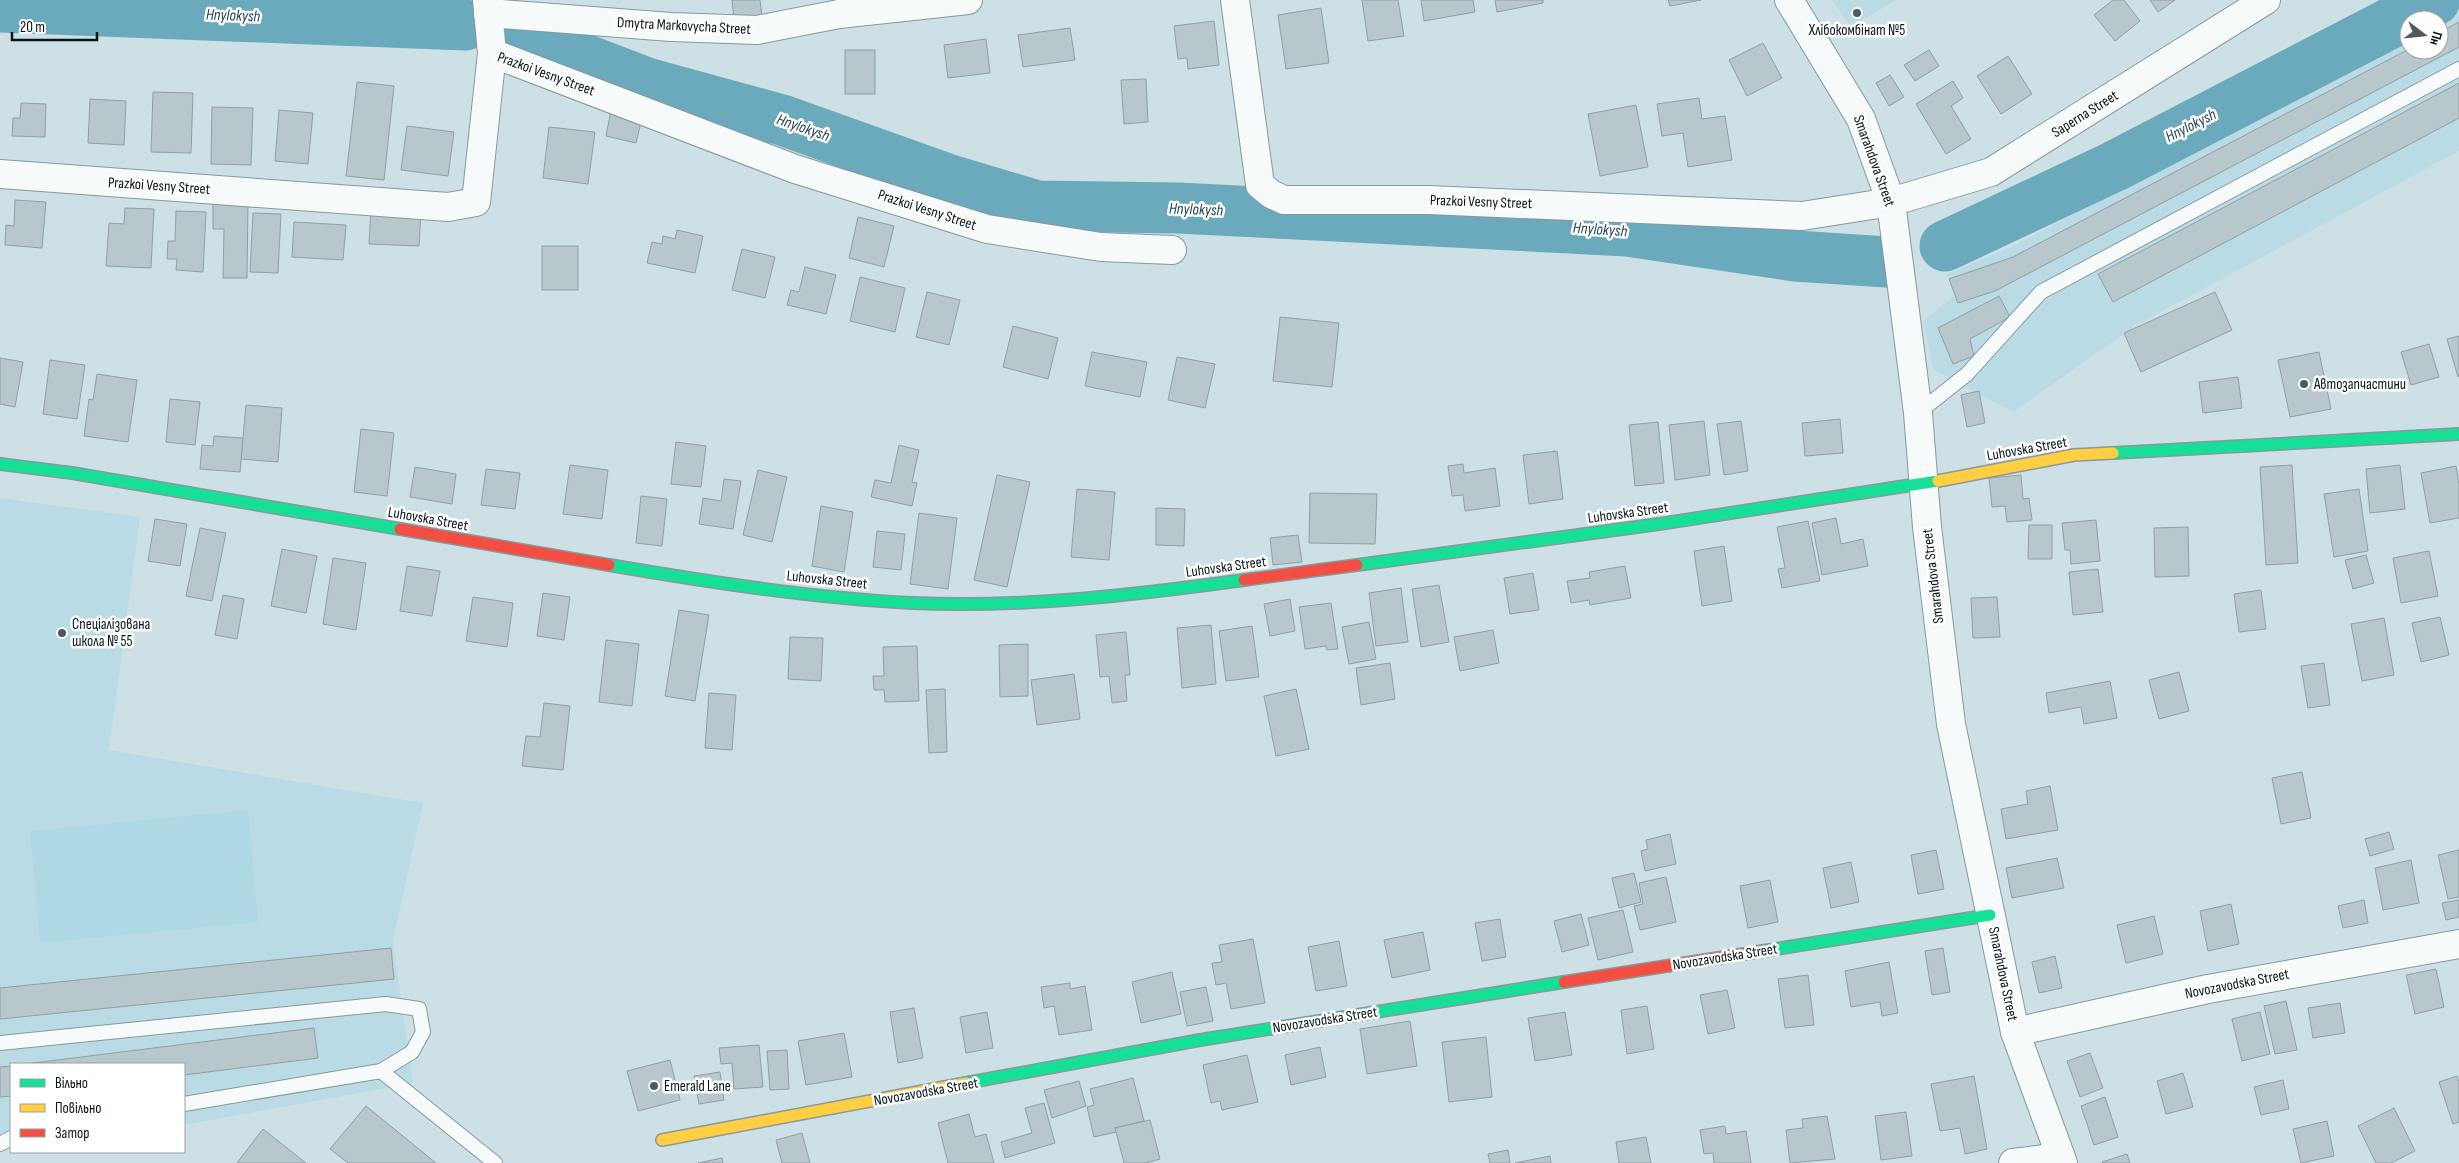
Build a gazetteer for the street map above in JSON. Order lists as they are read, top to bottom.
{
  "streets": {
    "street": [
      "Dmytra Markovycha Street",
      "Prazkoi Vesny Street",
      "Saperna Street",
      "Smarahdova Street",
      "Luhovska Street",
      "Novozavodska Street"
    ]
  },
  "crossings": [
    ["Prazkoi Vesny Street", "Saperna Street"],
    ["Prazkoi Vesny Street", "Smarahdova Street"],
    ["Saperna Street", "Smarahdova Street"],
    ["Smarahdova Street", "Luhovska Street"],
    ["Smarahdova Street", "Novozavodska Street"]
  ],
  "water": ["Hnylokysh"],
  "places": [
    "Хлібокомбінат №5",
    "Автозапчастини",
    "Спеціалізована школа № 55",
    "Emerald Lane"
  ],
  "legend": ["Вільно", "Повільно", "Затор"],
  "scale_bar": "20 m",
  "north": "right"
}
